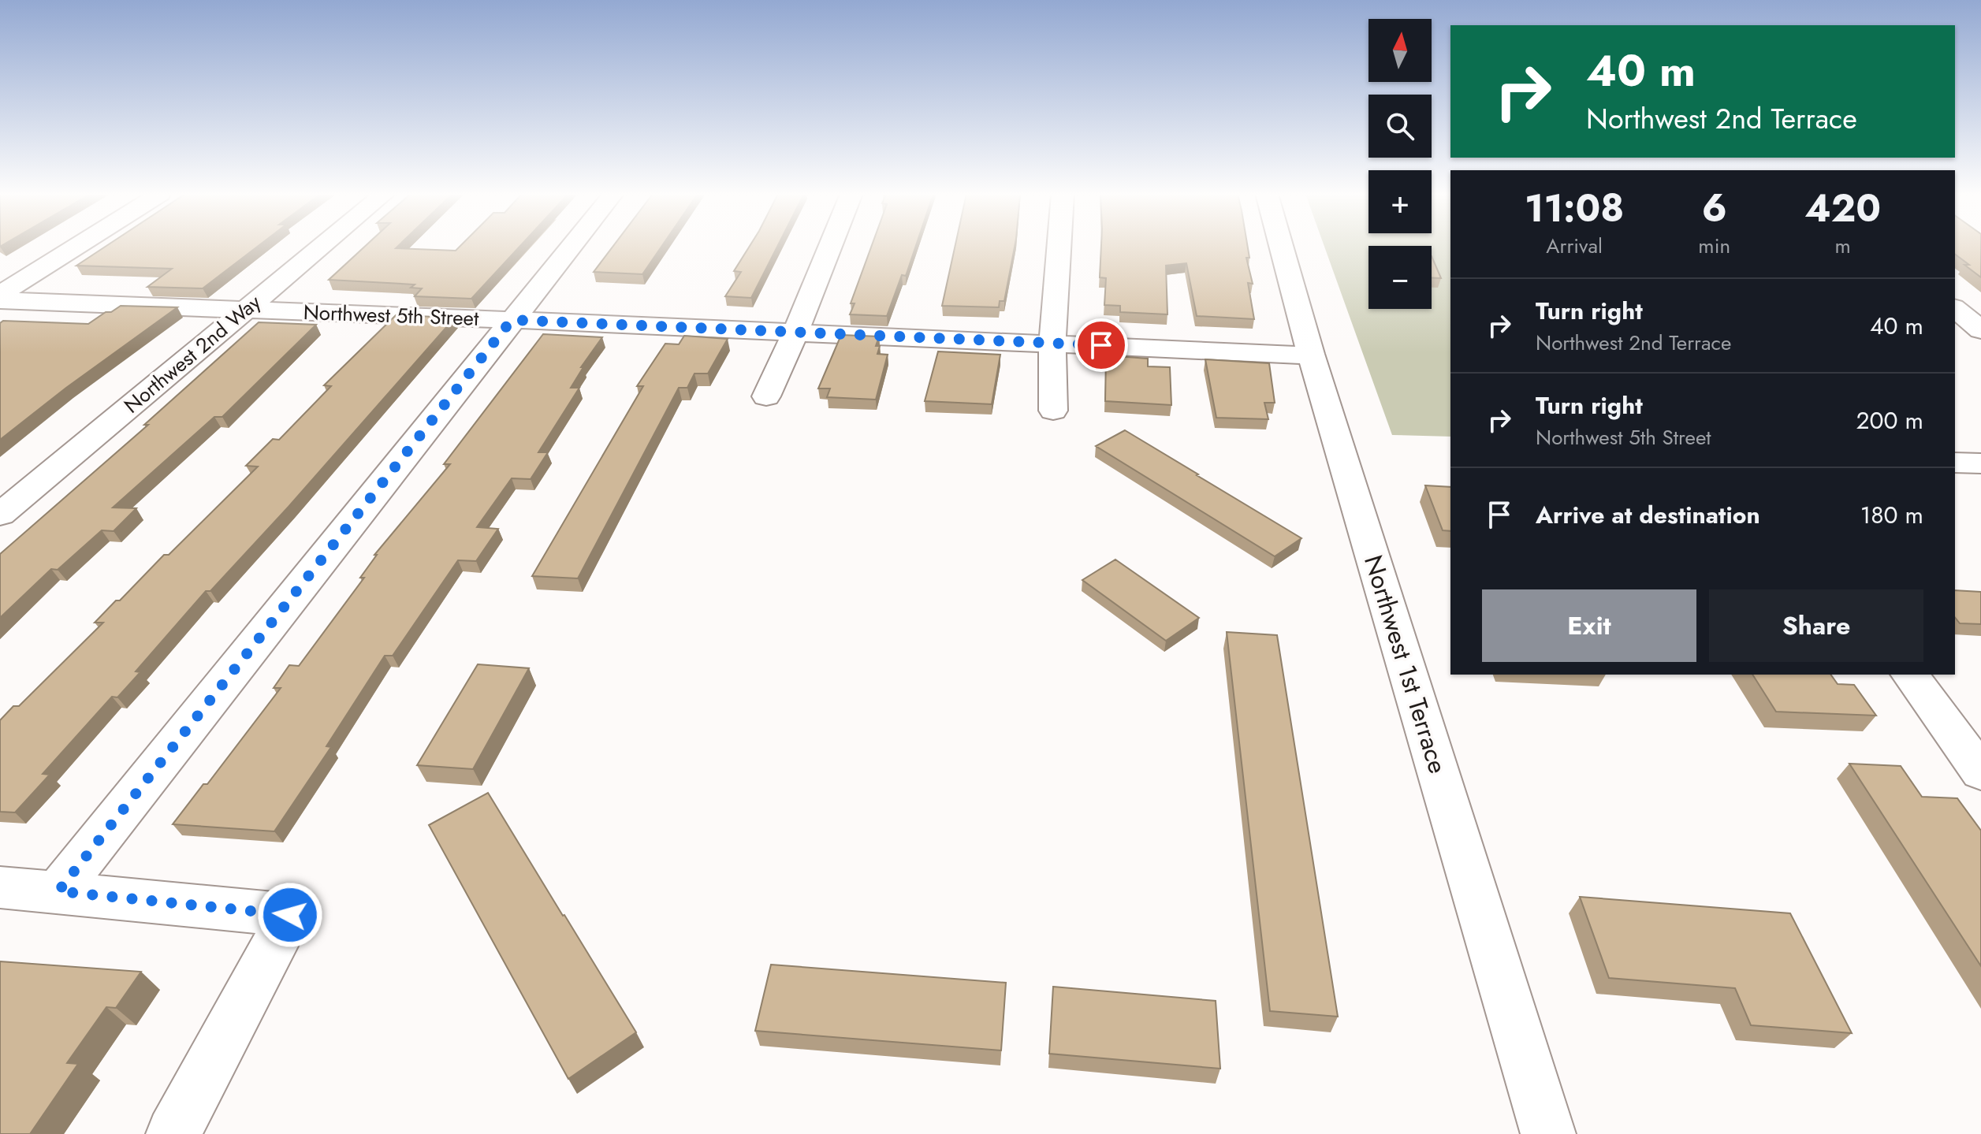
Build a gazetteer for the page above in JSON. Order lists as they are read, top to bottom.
{
  "streets": {
    "street": ["Northwest 5th Street", "Northwest 2nd Way", "Northwest 1st Terrace"]
  },
  "crossings": [
    ["Northwest 5th Street", "Northwest 2nd Way"],
    ["Northwest 5th Street", "Northwest 1st Terrace"]
  ],
  "north": "top",
  "page": {
    "map_buttons": ["+", "−"],
    "turn": ["40 m", "Northwest 2nd Terrace"],
    "eta": [
      "11:08",
      "Arrival",
      "6",
      "min",
      "420",
      "m"
    ],
    "list": [
      {
        "name": "Turn right",
        "note": "Northwest 2nd Terrace",
        "value": "40 m"
      },
      {
        "name": "Turn right",
        "note": "Northwest 5th Street",
        "value": "200 m"
      },
      {
        "name": "Arrive at destination",
        "value": "180 m"
      }
    ],
    "buttons": ["Exit", "Share"]
  }
}
